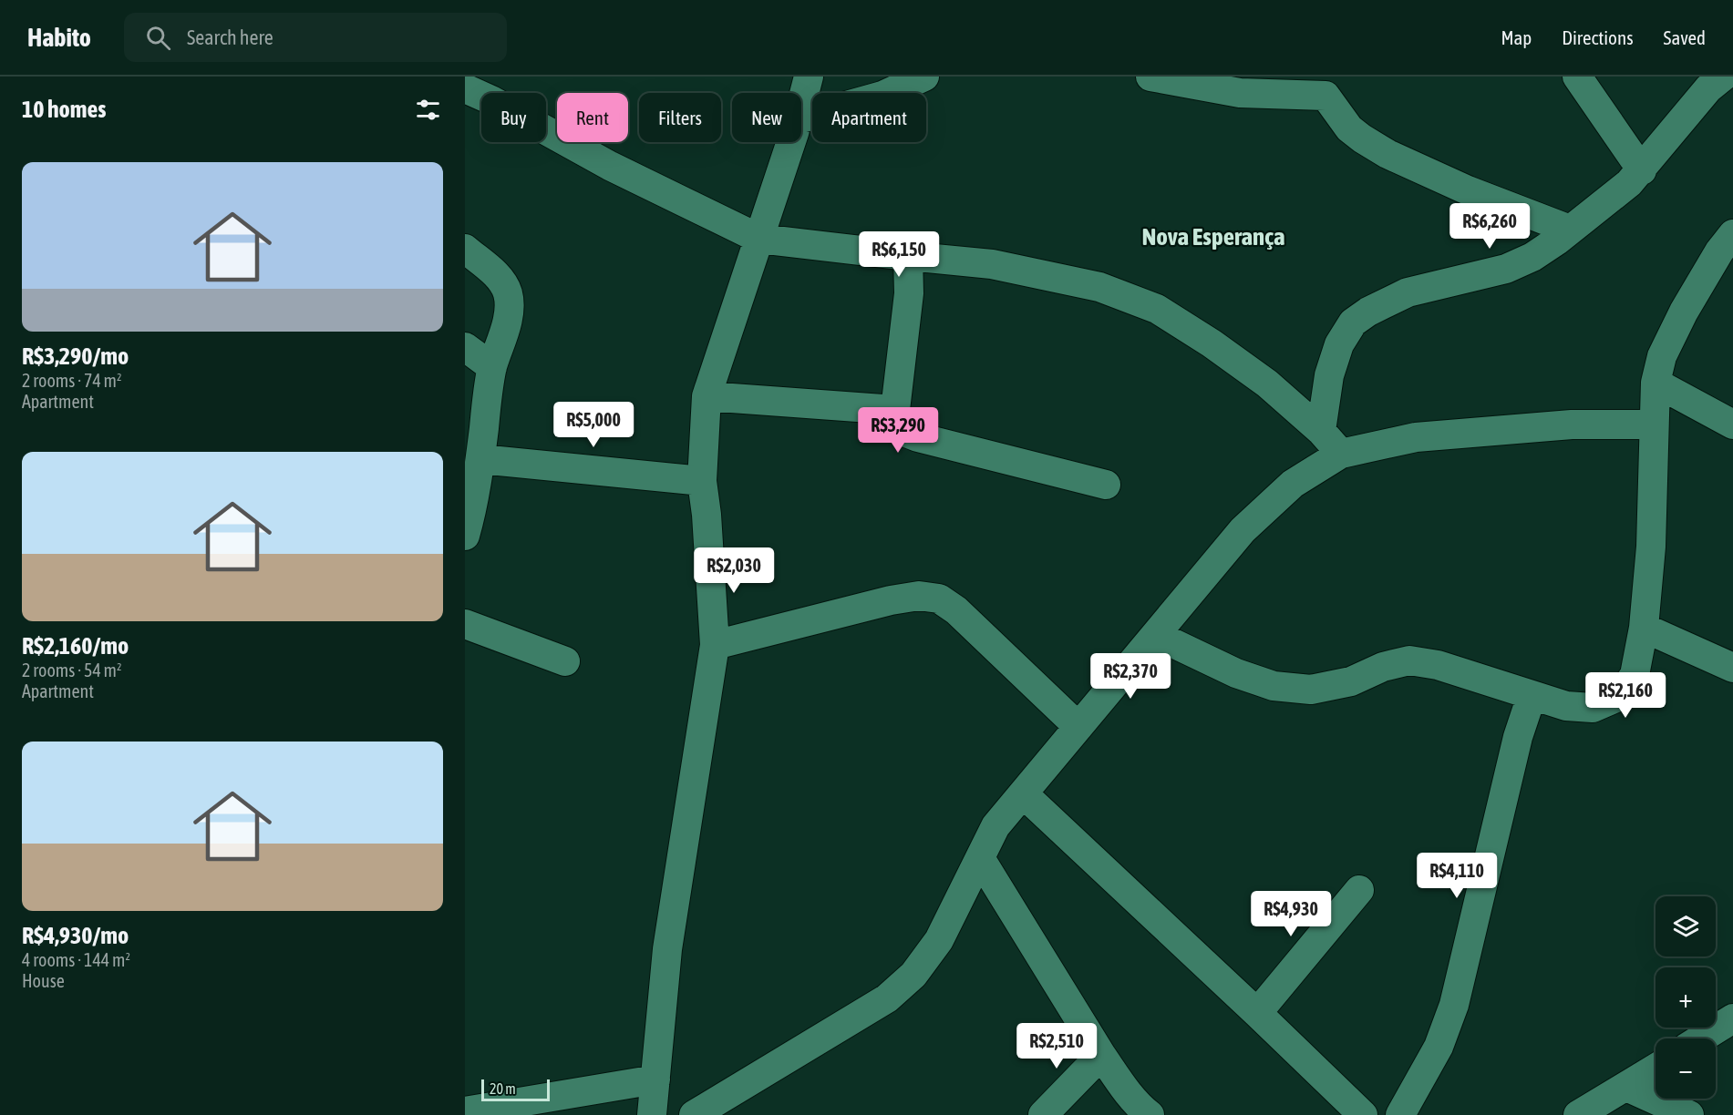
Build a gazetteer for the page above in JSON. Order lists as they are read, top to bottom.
{
  "districts": ["Nova Esperança"],
  "scale_bar": "20 m",
  "page": {
    "header": "Habito",
    "search": "Search here",
    "nav": ["Map", "Directions", "Saved"],
    "heading": "10 homes",
    "chip": [
      "Buy",
      "Rent",
      "Filters",
      "New",
      "Apartment"
    ],
    "list": [
      {
        "name": "R$3,290/mo",
        "note": "2 rooms · 74 m² · Apartment"
      },
      {
        "name": "R$2,160/mo",
        "note": "2 rooms · 54 m² · Apartment"
      },
      {
        "name": "R$4,930/mo",
        "note": "4 rooms · 144 m² · House"
      }
    ],
    "price": [
      "R$6,260",
      "R$6,150",
      "R$5,000",
      "R$3,290",
      "R$2,030",
      "R$2,370",
      "R$2,160",
      "R$4,110",
      "R$4,930",
      "R$2,510"
    ],
    "map_buttons": ["+", "−"],
    "scale": "20 m"
  }
}
